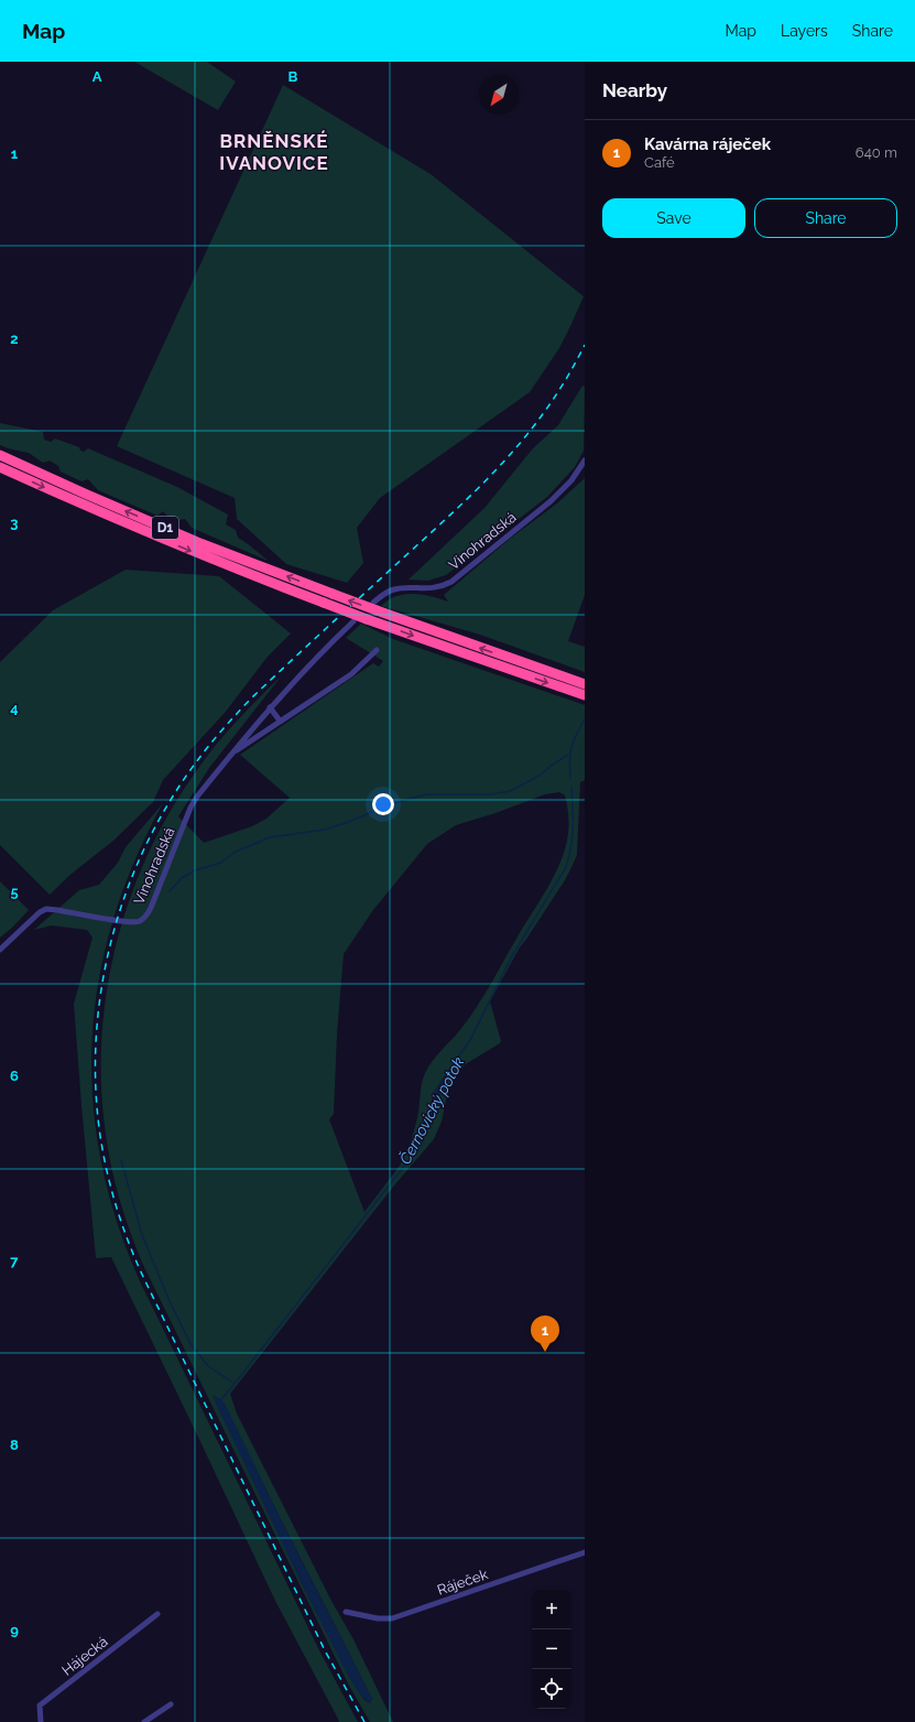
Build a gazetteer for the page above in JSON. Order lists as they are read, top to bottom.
{
  "streets": {
    "highway": ["D1"],
    "street": ["Vinohradská", "Ráječek", "Hájecká"]
  },
  "crossings": [
    ["D1", "Vinohradská"]
  ],
  "districts": ["BRNĚNSKÉ IVANOVICE"],
  "water": ["Černovický potok"],
  "north": "bottom left",
  "page": {
    "header": "Map",
    "nav": ["Map", "Layers", "Share"],
    "heading": "Nearby",
    "list": [
      {
        "mark": "1",
        "name": "Kavárna ráječek",
        "note": "Café",
        "value": "640 m"
      }
    ],
    "buttons": ["Save", "Share"],
    "pins": "1",
    "map_buttons": ["+", "−"]
  },
  "grid": {
    "columns": ["A", "B"],
    "rows": [
      "1",
      "2",
      "3",
      "4",
      "5",
      "6",
      "7",
      "8",
      "9"
    ]
  }
}
